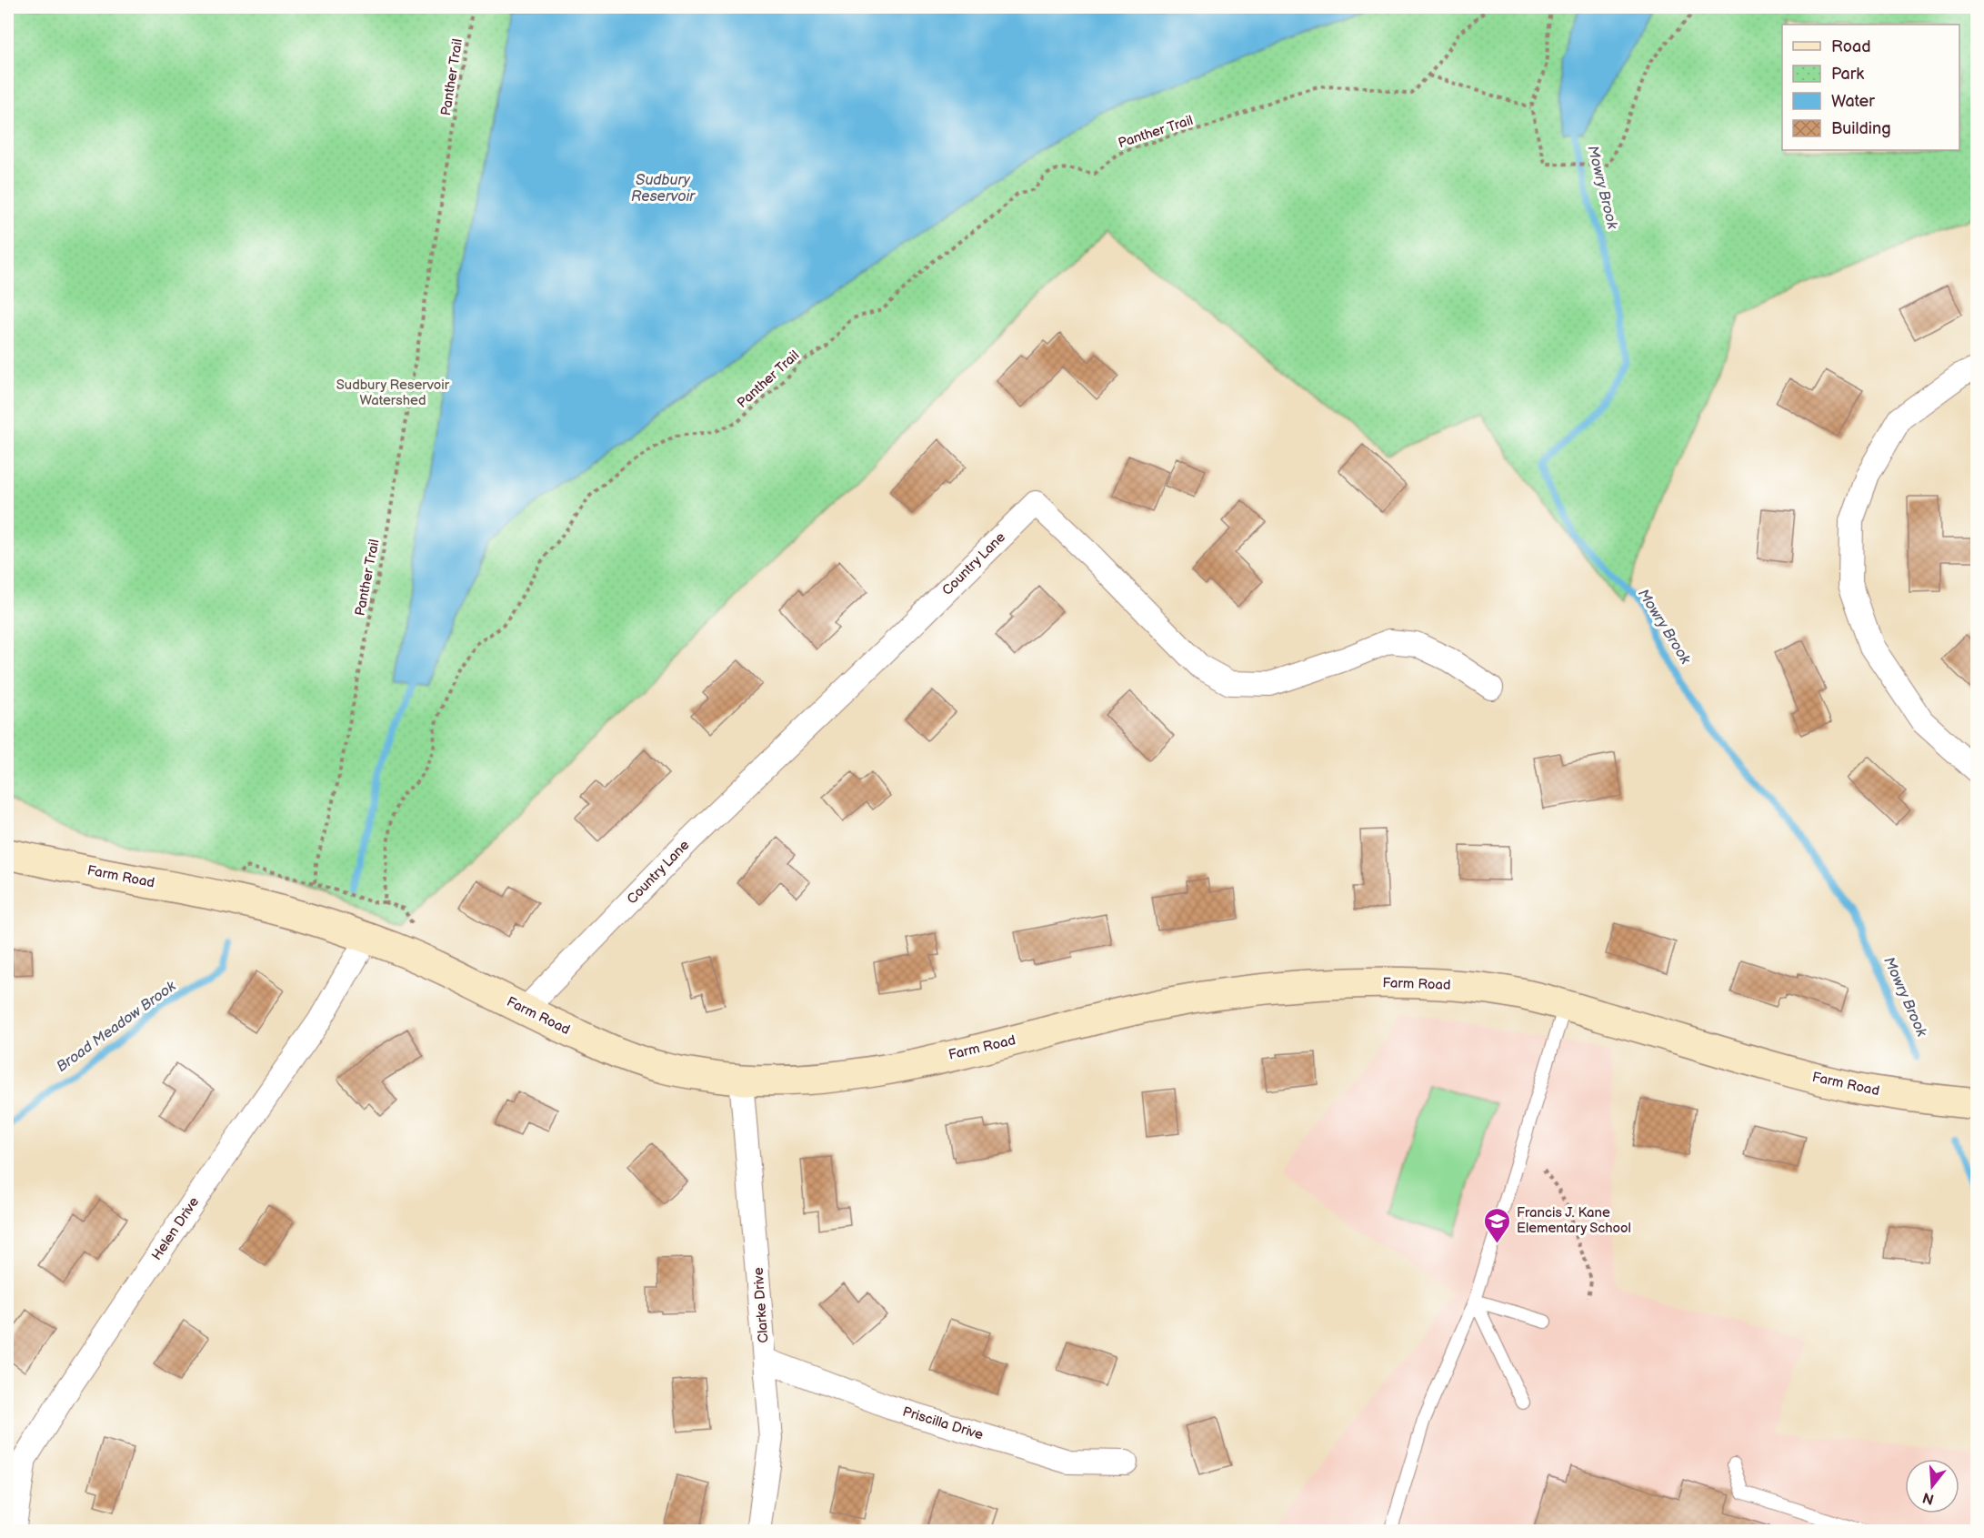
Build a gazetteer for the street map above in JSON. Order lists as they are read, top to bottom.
{
  "streets": {
    "street": [
      "Country Lane",
      "Farm Road",
      "Helen Drive",
      "Clarke Drive",
      "Priscilla Drive"
    ],
    "path": ["Panther Trail"]
  },
  "crossings": [
    ["Country Lane", "Farm Road"],
    ["Farm Road", "Helen Drive"],
    ["Farm Road", "Clarke Drive"],
    ["Clarke Drive", "Priscilla Drive"]
  ],
  "water": ["Sudbury Reservoir", "Mowry Brook", "Broad Meadow Brook"],
  "parks": ["Sudbury Reservoir Watershed"],
  "places": {
    "school or university": ["Francis J. Kane Elementary School"]
  },
  "legend": [
    "Road",
    "Park",
    "Water",
    "Building"
  ],
  "north": "bottom"
}
